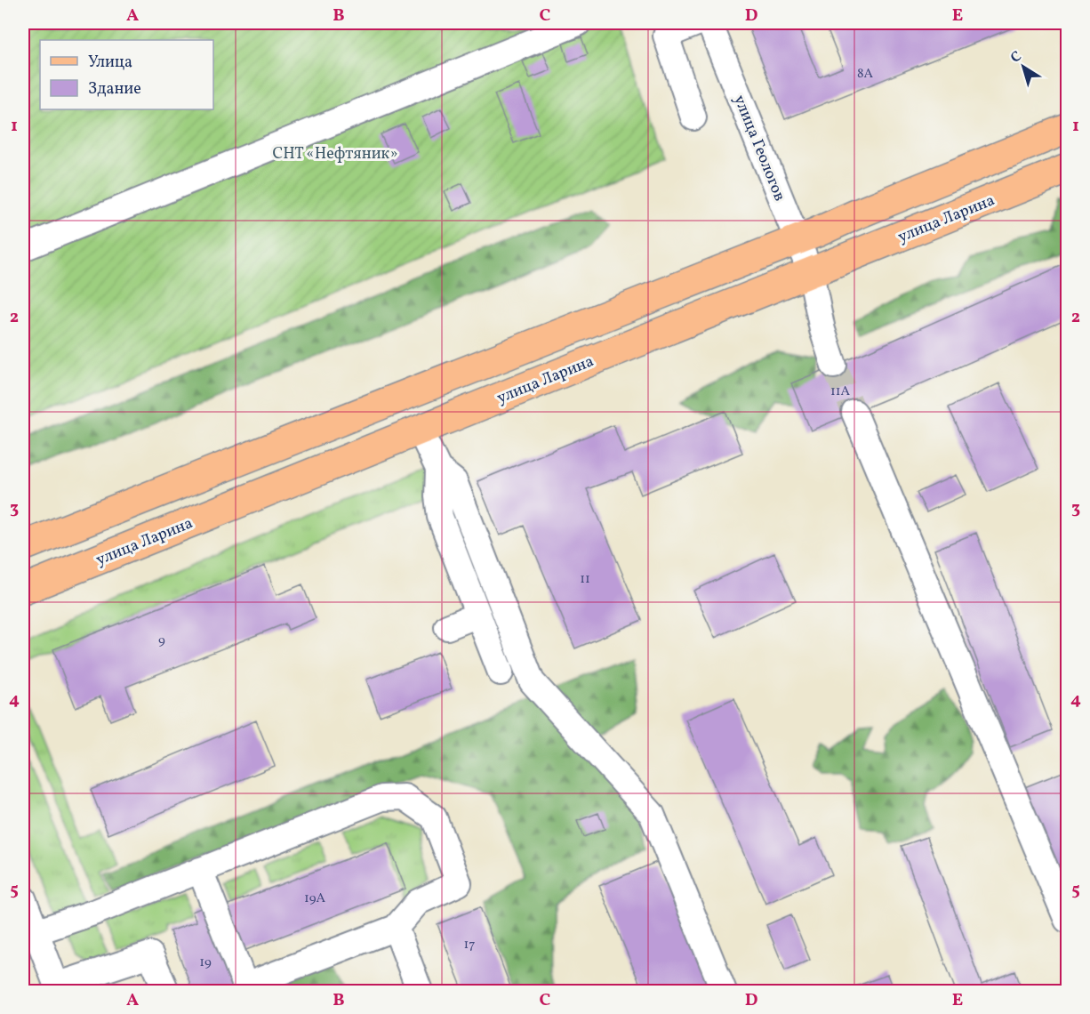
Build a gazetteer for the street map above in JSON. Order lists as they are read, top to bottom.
{
  "streets": {
    "main road": ["улица Ларина"],
    "street": ["улица Геологов"]
  },
  "crossings": [
    ["улица Геологов", "улица Ларина"]
  ],
  "parks": ["СНТ «Нефтяник»"],
  "house_numbers": [
    "8А",
    "11А",
    "11",
    "9",
    "19А",
    "17",
    "19"
  ],
  "legend": ["Улица", "Здание"],
  "north": "top left",
  "grid": {
    "columns": [
      "A",
      "B",
      "C",
      "D",
      "E"
    ],
    "rows": [
      "1",
      "2",
      "3",
      "4",
      "5"
    ]
  }
}
